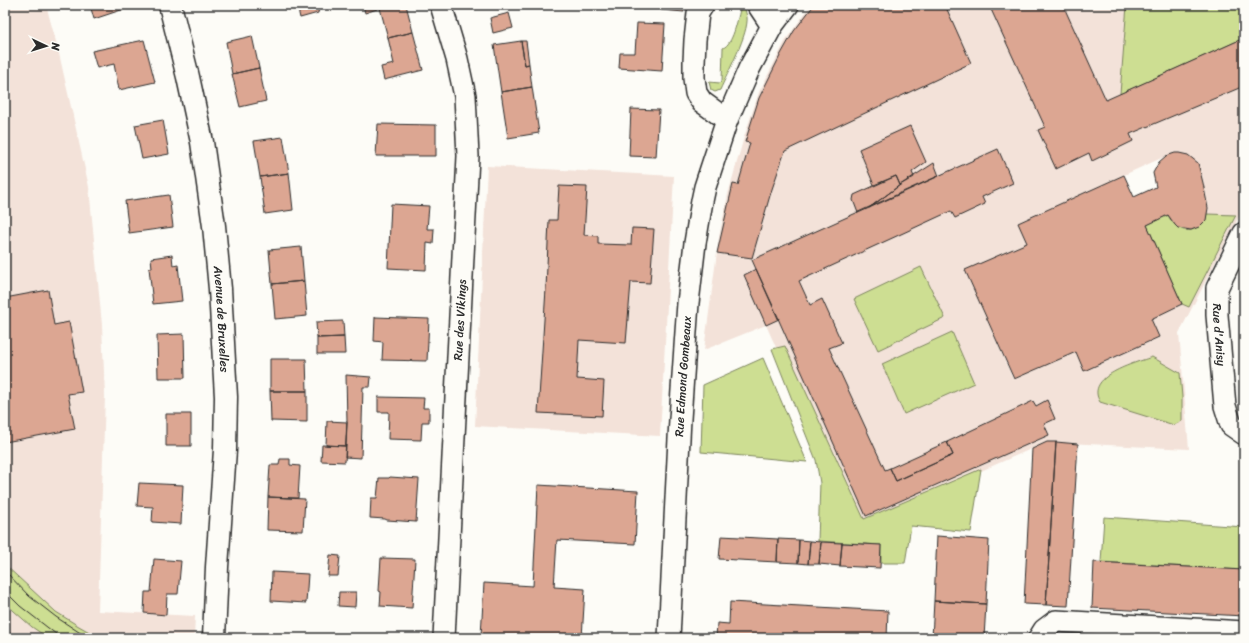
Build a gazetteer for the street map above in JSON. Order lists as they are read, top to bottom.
{
  "streets": {
    "street": [
      "Avenue de Bruxelles",
      "Rue des Vikings",
      "Rue d'Anisy",
      "Rue Edmond Gombeaux"
    ]
  },
  "north": "right"
}
